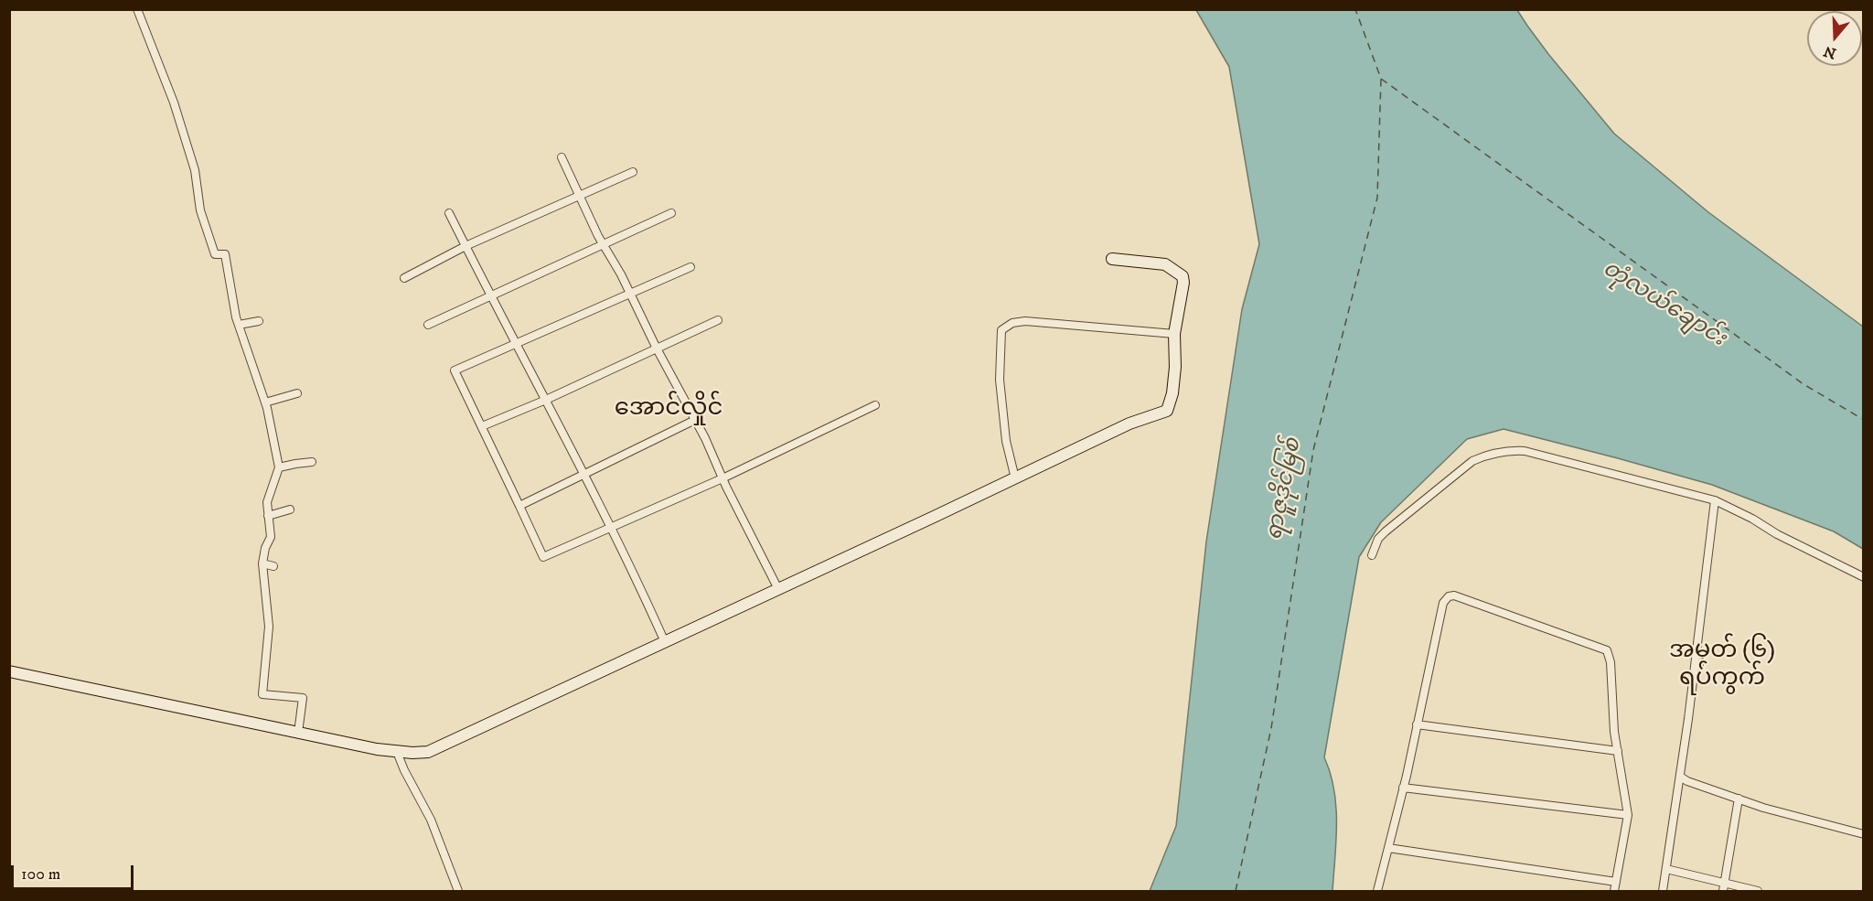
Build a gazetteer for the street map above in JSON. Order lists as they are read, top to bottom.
{
  "districts": ["အောင်လှိုင်", "အမှတ် (၆) ရပ်ကွက်"],
  "water": ["တုံလယ်ချောင်း", "ရာဇူဒိုင်မြစ်"],
  "scale_bar": "100 m",
  "north": "bottom"
}
